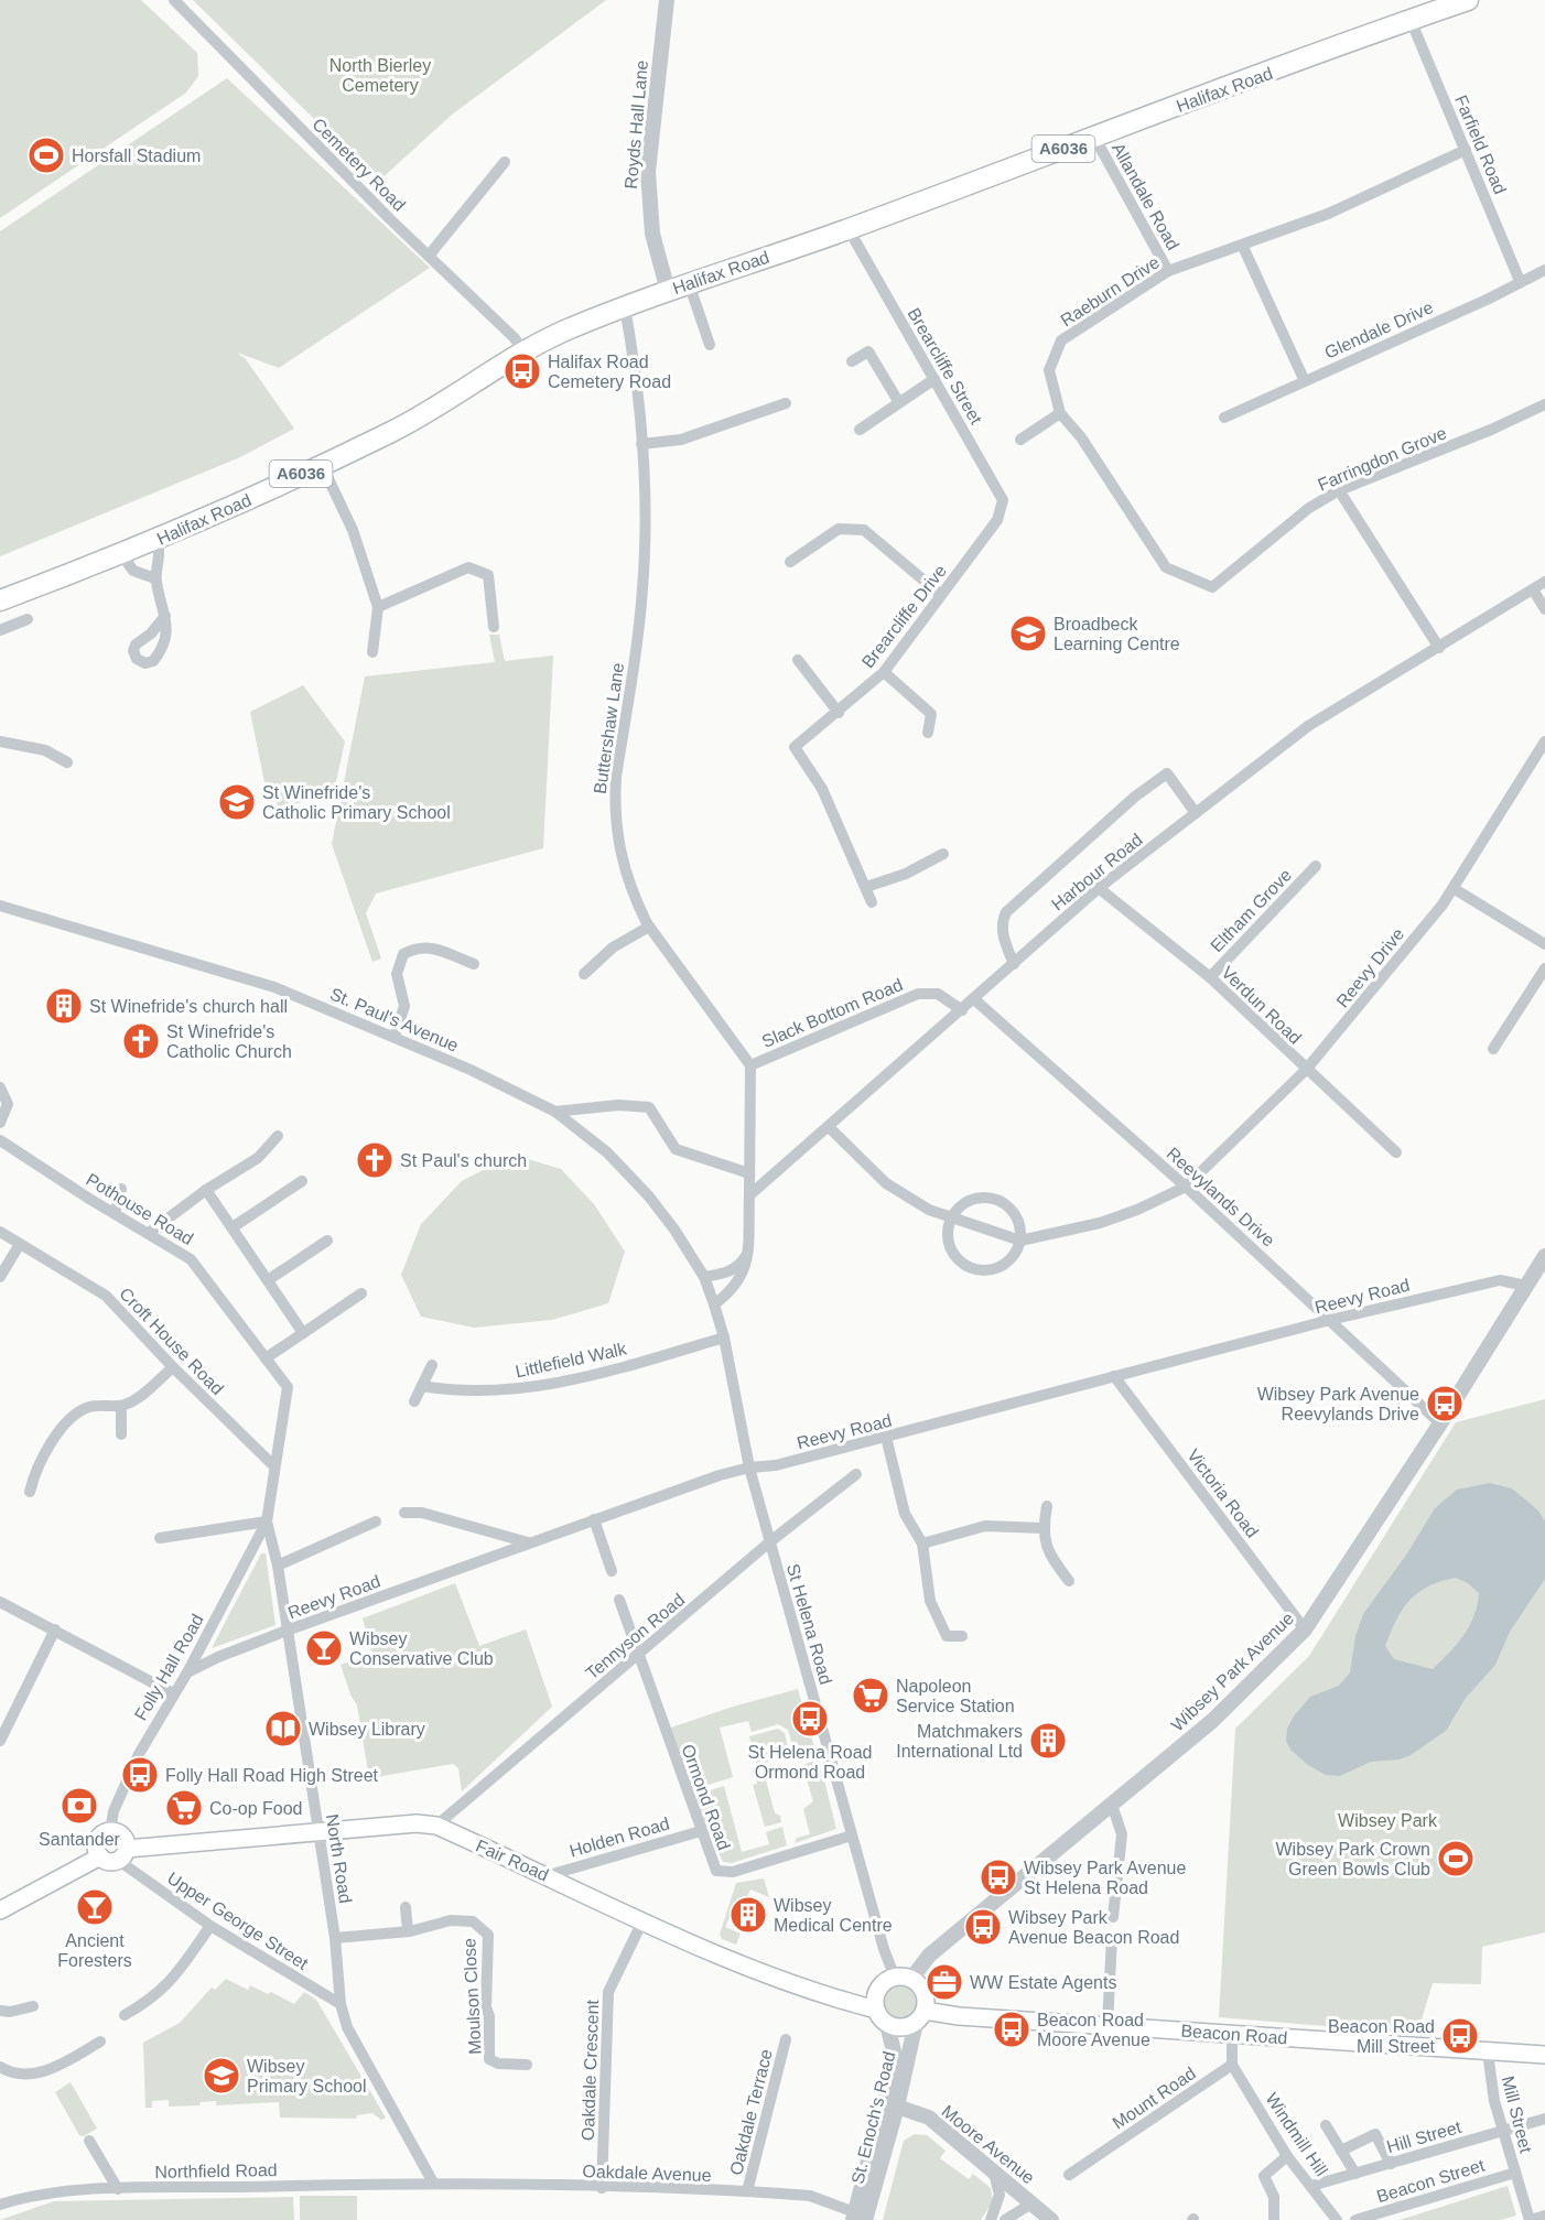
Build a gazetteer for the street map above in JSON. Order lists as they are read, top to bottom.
{
  "streets": {
    "highway": ["Halifax Road", "A6036"],
    "main road": ["Fair Road", "Beacon Road"],
    "street": [
      "Royds Hall Lane",
      "Farfield Road",
      "Cemetery Road",
      "Allandale Road",
      "Raeburn Drive",
      "Glendale Drive",
      "Brearcliffe Street",
      "Farringdon Grove",
      "Brearcliffe Drive",
      "Buttershaw Lane",
      "Harbour Road",
      "Eltham Grove",
      "Reevy Drive",
      "Verdun Road",
      "Slack Bottom Road",
      "St. Paul's Avenue",
      "Reevylands Drive",
      "Pothouse Road",
      "Reevy Road",
      "Croft House Road",
      "Littlefield Walk",
      "Victoria Road",
      "St Helena Road",
      "Tennyson Road",
      "Folly Hall Road",
      "Wibsey Park Avenue",
      "Ormond Road",
      "Holden Road",
      "North Road",
      "Upper George Street",
      "Moulson Close",
      "Oakdale Crescent",
      "Mount Road",
      "Oakdale Terrace",
      "Mill Street",
      "St. Enoch's Road",
      "Windmill Hill",
      "Hill Street",
      "Moore Avenue",
      "Northfield Road",
      "Oakdale Avenue",
      "Beacon Street"
    ]
  },
  "crossings": [
    ["Halifax Road", "Royds Hall Lane"],
    ["Halifax Road", "Farfield Road"],
    ["Halifax Road", "Cemetery Road"],
    ["Halifax Road", "Allandale Road"],
    ["Halifax Road", "Brearcliffe Street"],
    ["Halifax Road", "Buttershaw Lane"],
    ["Farfield Road", "Raeburn Drive"],
    ["Farfield Road", "Glendale Drive"],
    ["Allandale Road", "Raeburn Drive"],
    ["Raeburn Drive", "Farringdon Grove"],
    ["Brearcliffe Street", "Brearcliffe Drive"],
    ["Buttershaw Lane", "Slack Bottom Road"],
    ["Harbour Road", "Verdun Road"],
    ["Harbour Road", "Slack Bottom Road"],
    ["Harbour Road", "Reevylands Drive"],
    ["Eltham Grove", "Verdun Road"],
    ["Reevy Drive", "Verdun Road"],
    ["Reevy Drive", "Reevylands Drive"],
    ["St. Paul's Avenue", "St Helena Road"],
    ["Reevylands Drive", "Reevy Road"],
    ["Reevylands Drive", "Wibsey Park Avenue"],
    ["Pothouse Road", "Folly Hall Road"],
    ["Reevy Road", "Victoria Road"],
    ["Reevy Road", "St Helena Road"],
    ["Reevy Road", "Folly Hall Road"],
    ["Reevy Road", "Wibsey Park Avenue"],
    ["Reevy Road", "North Road"],
    ["Croft House Road", "Folly Hall Road"],
    ["Littlefield Walk", "St Helena Road"],
    ["Victoria Road", "Wibsey Park Avenue"],
    ["St Helena Road", "Tennyson Road"],
    ["St Helena Road", "Wibsey Park Avenue"],
    ["St Helena Road", "Ormond Road"],
    ["St Helena Road", "Fair Road"],
    ["St Helena Road", "Beacon Road"],
    ["St Helena Road", "St. Enoch's Road"],
    ["Tennyson Road", "Ormond Road"],
    ["Tennyson Road", "Fair Road"],
    ["Folly Hall Road", "North Road"],
    ["Folly Hall Road", "Fair Road"],
    ["Folly Hall Road", "Upper George Street"],
    ["Wibsey Park Avenue", "Fair Road"],
    ["Wibsey Park Avenue", "Beacon Road"],
    ["Wibsey Park Avenue", "St. Enoch's Road"],
    ["Ormond Road", "Holden Road"],
    ["Holden Road", "Fair Road"],
    ["North Road", "Fair Road"],
    ["North Road", "Upper George Street"],
    ["North Road", "Moulson Close"],
    ["North Road", "Northfield Road"],
    ["North Road", "Oakdale Avenue"],
    ["Fair Road", "Upper George Street"],
    ["Fair Road", "Beacon Road"],
    ["Fair Road", "Oakdale Crescent"],
    ["Fair Road", "St. Enoch's Road"],
    ["Beacon Road", "Mill Street"],
    ["Beacon Road", "St. Enoch's Road"],
    ["Oakdale Crescent", "Oakdale Avenue"],
    ["Mount Road", "Windmill Hill"],
    ["Oakdale Terrace", "Oakdale Avenue"],
    ["Mill Street", "Hill Street"],
    ["Mill Street", "Beacon Street"],
    ["St. Enoch's Road", "Moore Avenue"],
    ["St. Enoch's Road", "Oakdale Avenue"],
    ["Windmill Hill", "Hill Street"],
    ["Northfield Road", "Oakdale Avenue"]
  ],
  "parks": ["North Bierley Cemetery", "Wibsey Park"],
  "places": {
    "sports": ["Horsfall Stadium", "Wibsey Park Crown Green Bowls Club"],
    "bus stop": [
      "Halifax Road Cemetery Road",
      "Wibsey Park Avenue Reevylands Drive",
      "St Helena Road Ormond Road",
      "Folly Hall Road High Street",
      "Wibsey Park Avenue St Helena Road",
      "Wibsey Park Avenue Beacon Road",
      "Beacon Road Moore Avenue",
      "Beacon Road Mill Street"
    ],
    "school or university": ["Broadbeck Learning Centre", "St Winefride's Catholic Primary School", "Wibsey Primary School"],
    "building": ["St Winefride's church hall", "Matchmakers International Ltd", "Wibsey Medical Centre"],
    "church": ["St Winefride's Catholic Church", "St Paul's church"],
    "bar": ["Wibsey Conservative Club", "Ancient Foresters"],
    "supermarket": ["Napoleon Service Station", "Co-op Food"],
    "library": ["Wibsey Library"],
    "bank": ["Santander"],
    "office": ["WW Estate Agents"]
  }
}
